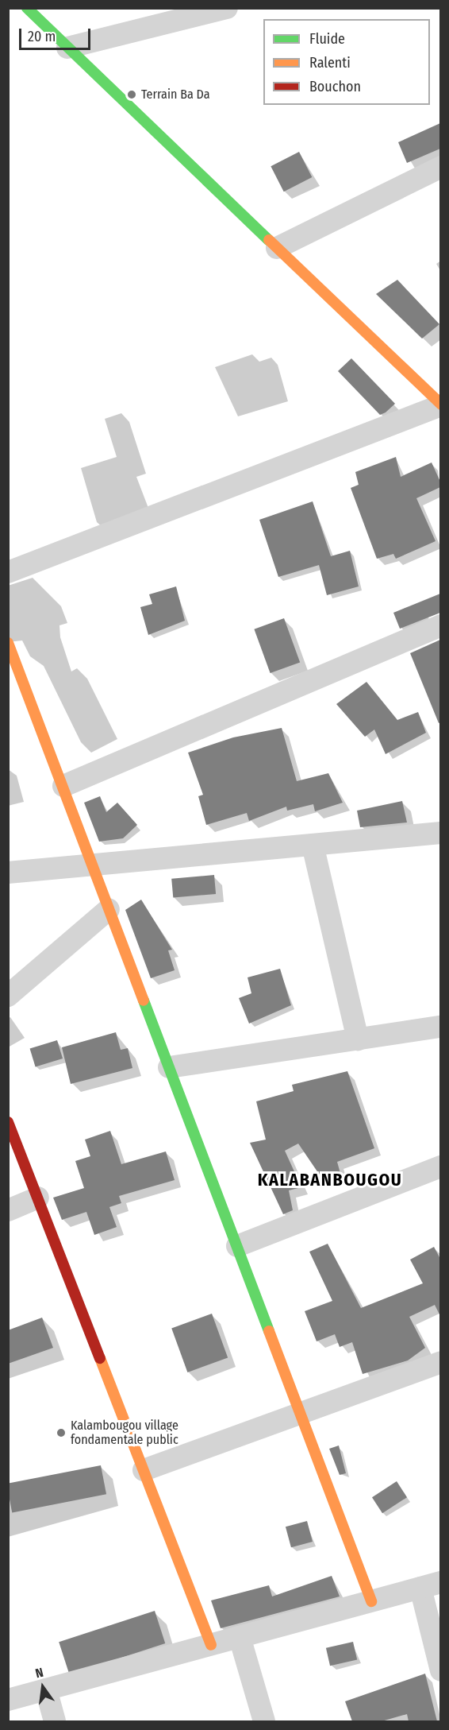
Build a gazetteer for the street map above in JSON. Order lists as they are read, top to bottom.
{
  "districts": ["KALABANBOUGOU"],
  "places": ["Terrain Ba Da", "Kalambougou village fondamentale public"],
  "legend": ["Fluide", "Ralenti", "Bouchon"],
  "scale_bar": "20 m",
  "north": "top"
}
